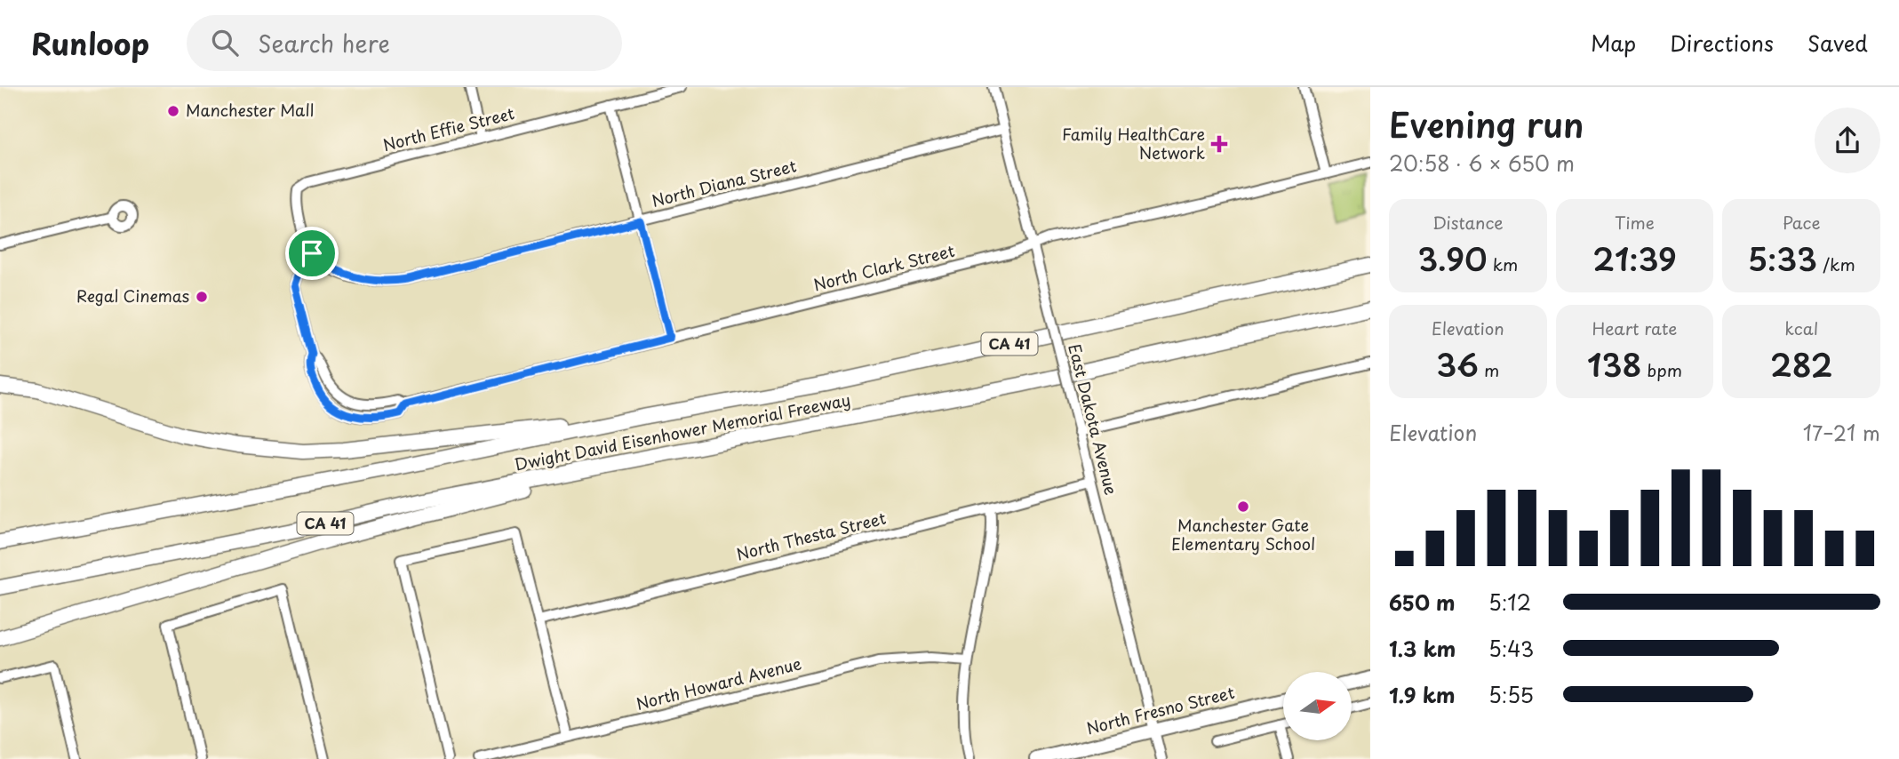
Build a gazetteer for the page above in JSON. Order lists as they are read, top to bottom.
{
  "streets": {
    "highway": ["CA 41", "Dwight David Eisenhower Memorial Freeway"],
    "main road": ["North Fresno Street"],
    "street": [
      "North Effie Street",
      "North Diana Street",
      "North Clark Street",
      "East Dakota Avenue",
      "North Thesta Street",
      "North Howard Avenue"
    ]
  },
  "crossings": [
    ["North Effie Street", "North Diana Street"],
    ["North Diana Street", "East Dakota Avenue"],
    ["North Clark Street", "East Dakota Avenue"],
    ["East Dakota Avenue", "North Thesta Street"],
    ["East Dakota Avenue", "North Fresno Street"]
  ],
  "places": {
    "other": ["Manchester Mall", "Regal Cinemas", "Manchester Gate Elementary School"],
    "health": ["Family HealthCare Network"]
  },
  "north": "right",
  "page": {
    "header": "Runloop",
    "search": "Search here",
    "nav": ["Map", "Directions", "Saved"],
    "heading": ["Evening run", "20:58 · 6 × 650 m"],
    "stats": [
      ["Distance", "3.90 km"],
      ["Time", "21:39"],
      ["Pace", "5:33 /km"],
      ["Elevation", "36 m"],
      ["Heart rate", "138 bpm"],
      ["kcal", "282"]
    ],
    "chart": ["Elevation", "17–21 m"],
    "list": [
      {
        "name": "650 m",
        "note": "5:12"
      },
      {
        "name": "1.3 km",
        "note": "5:43"
      },
      {
        "name": "1.9 km",
        "note": "5:55"
      }
    ]
  }
}
